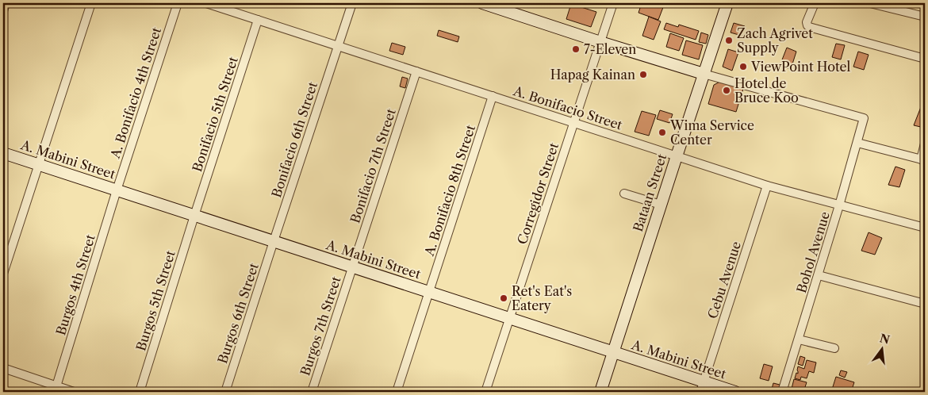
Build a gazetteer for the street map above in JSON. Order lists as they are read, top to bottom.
{
  "streets": {
    "street": [
      "A. Bonifacio 4th Street",
      "A. Bonifacio Street",
      "Bonifacio 5th Street",
      "Bonifacio 6th Street",
      "A. Mabini Street",
      "Bonifacio 7th Street",
      "A. Bonifacio 8th Street",
      "Bataan Street",
      "Corregidor Street",
      "Bohol Avenue",
      "Cebu Avenue",
      "Burgos 4th Street",
      "Burgos 5th Street",
      "Burgos 6th Street",
      "Burgos 7th Street"
    ]
  },
  "crossings": [
    ["A. Bonifacio 4th Street", "A. Mabini Street"],
    ["A. Bonifacio 4th Street", "Burgos 4th Street"],
    ["A. Bonifacio Street", "Bonifacio 5th Street"],
    ["A. Bonifacio Street", "Bonifacio 6th Street"],
    ["A. Bonifacio Street", "Bonifacio 7th Street"],
    ["A. Bonifacio Street", "A. Bonifacio 8th Street"],
    ["A. Bonifacio Street", "Bataan Street"],
    ["A. Bonifacio Street", "Corregidor Street"],
    ["A. Bonifacio Street", "Bohol Avenue"],
    ["A. Bonifacio Street", "Cebu Avenue"],
    ["Bonifacio 5th Street", "A. Mabini Street"],
    ["Bonifacio 5th Street", "Burgos 5th Street"],
    ["Bonifacio 6th Street", "A. Mabini Street"],
    ["Bonifacio 6th Street", "Burgos 6th Street"],
    ["A. Mabini Street", "Bonifacio 7th Street"],
    ["A. Mabini Street", "A. Bonifacio 8th Street"],
    ["A. Mabini Street", "Bataan Street"],
    ["A. Mabini Street", "Corregidor Street"],
    ["A. Mabini Street", "Cebu Avenue"],
    ["A. Mabini Street", "Burgos 4th Street"],
    ["A. Mabini Street", "Burgos 5th Street"],
    ["A. Mabini Street", "Burgos 6th Street"],
    ["A. Mabini Street", "Burgos 7th Street"],
    ["Bonifacio 7th Street", "Burgos 7th Street"],
    ["Bataan Street", "Bohol Avenue"]
  ],
  "places": [
    "Zach Agrivet Supply",
    "7-Eleven",
    "ViewPoint Hotel",
    "Hapag Kainan",
    "Hotel de Bruce Koo",
    "Wima Service Center",
    "Ret's Eat's Eatery"
  ],
  "north": "top"
}
